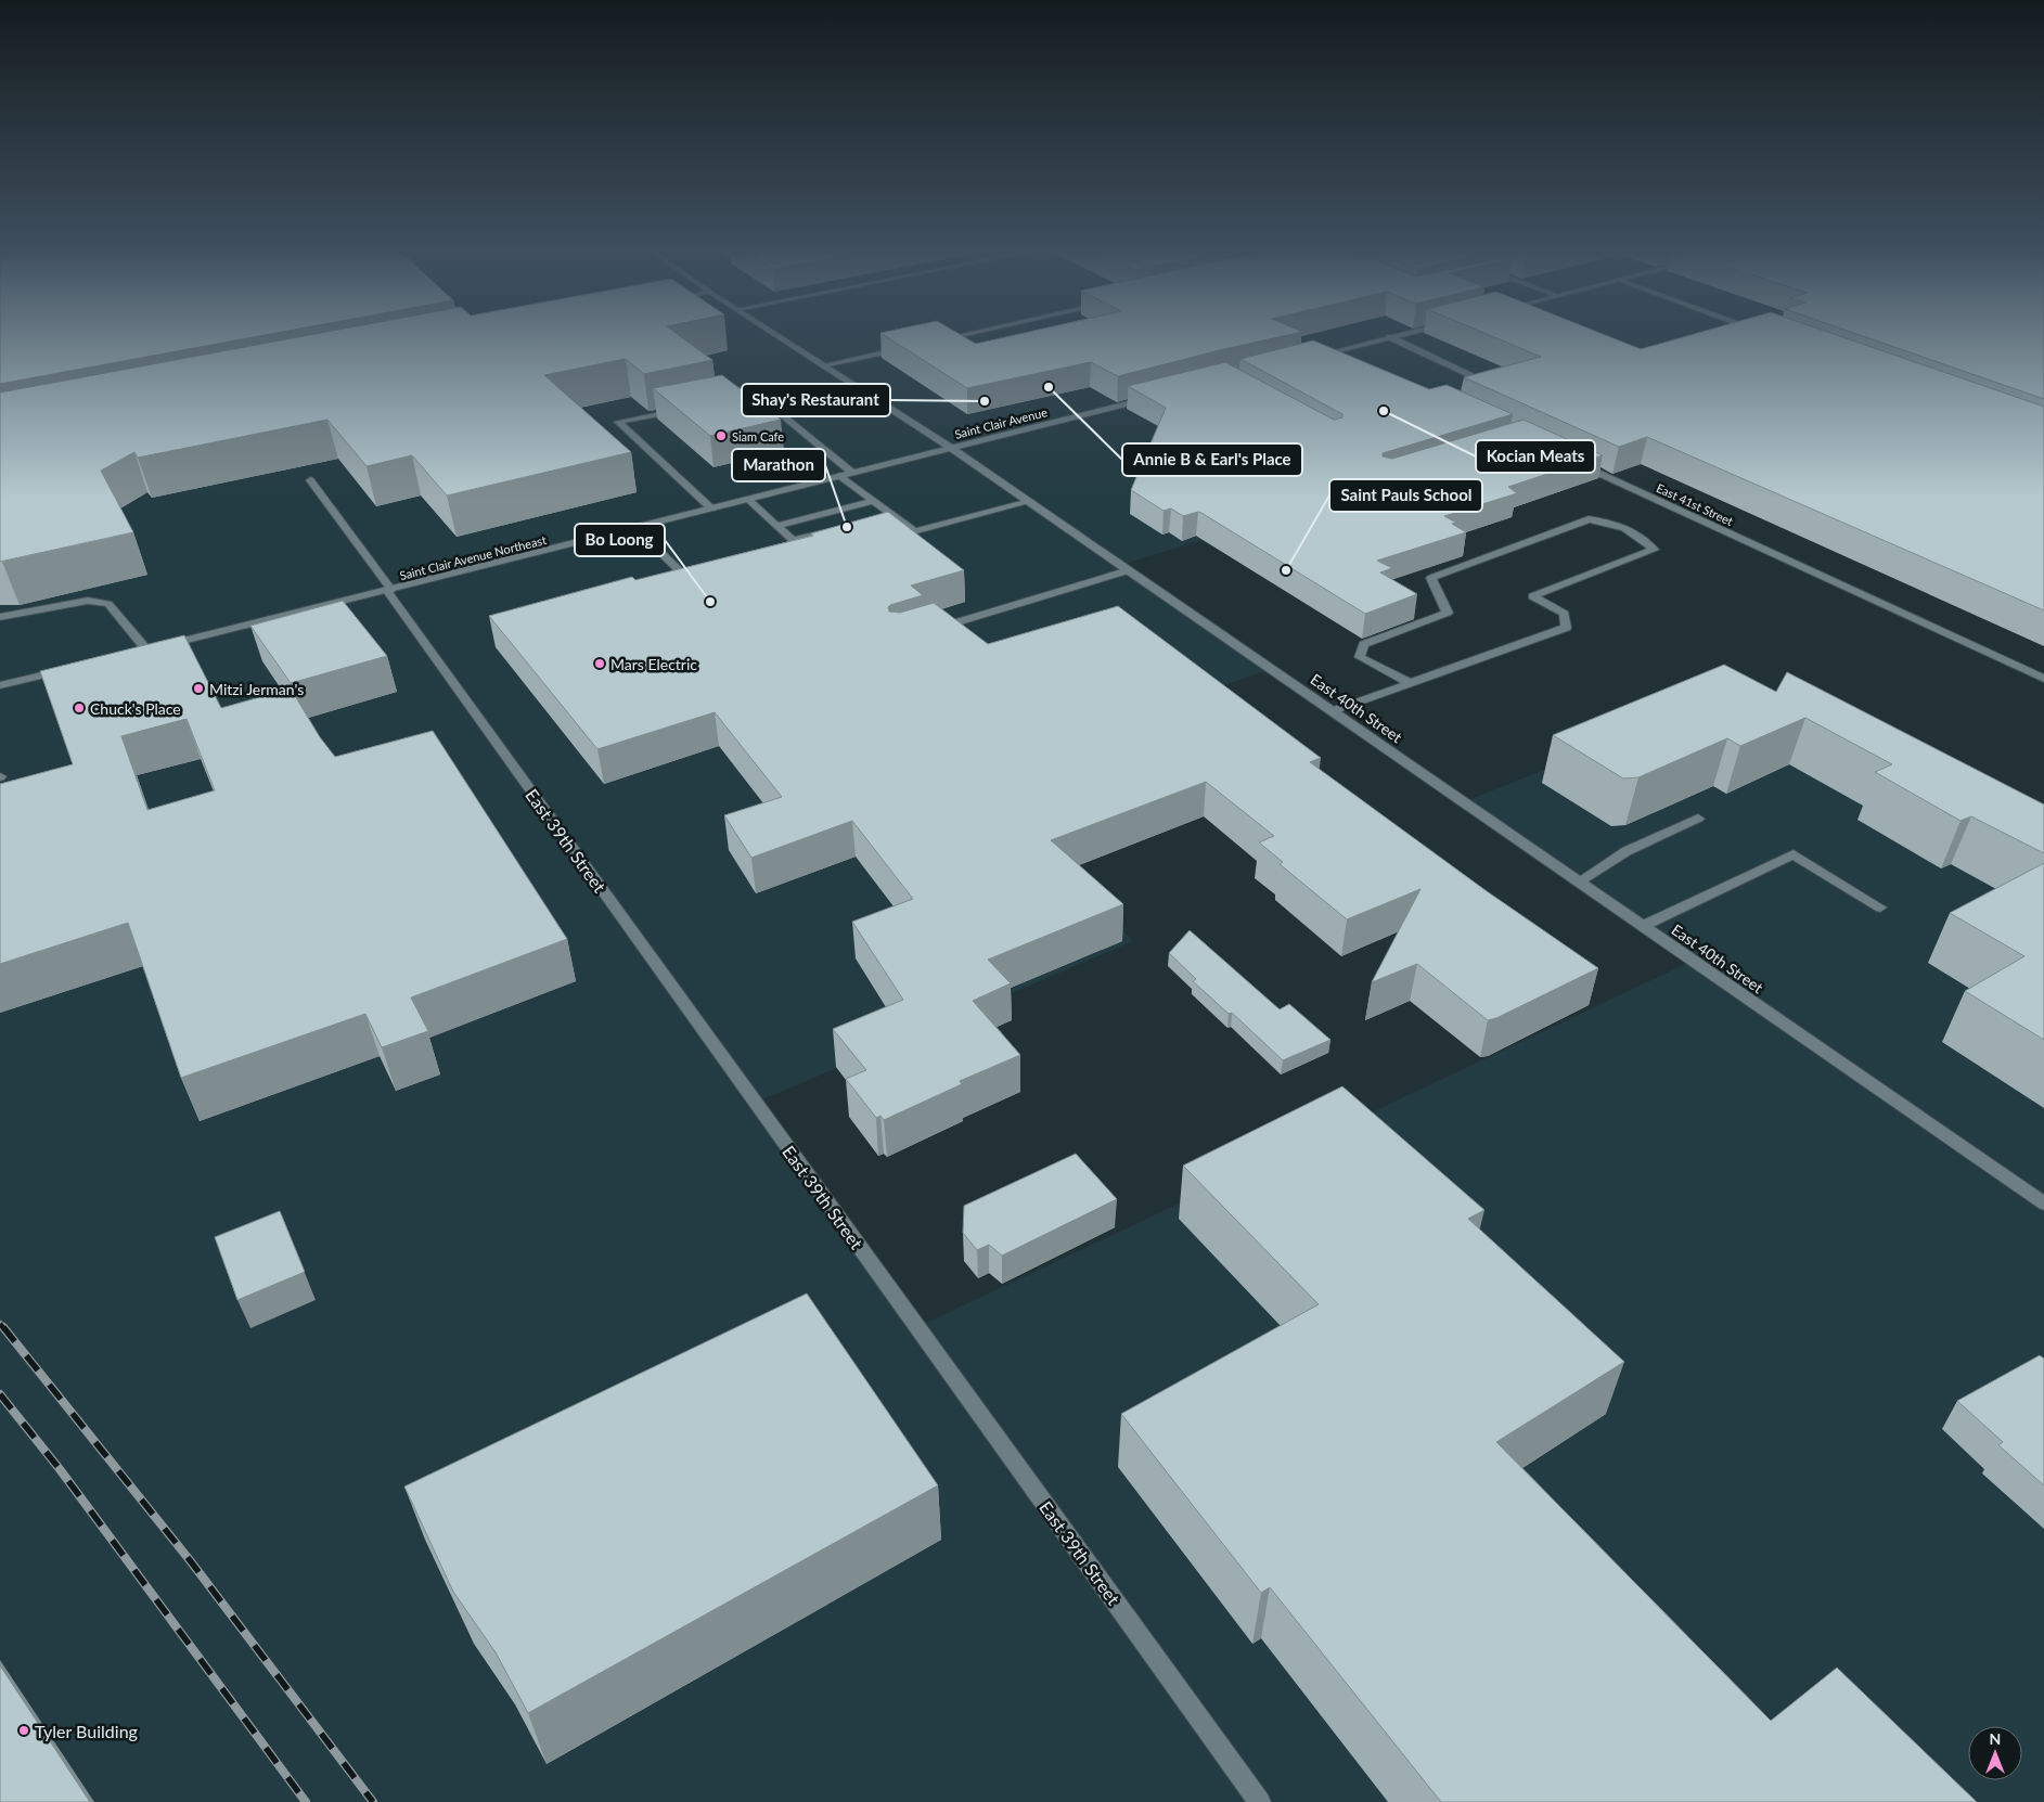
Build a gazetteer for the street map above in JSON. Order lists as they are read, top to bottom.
{
  "streets": {
    "street": [
      "Saint Clair Avenue",
      "East 41st Street",
      "Saint Clair Avenue Northeast",
      "East 40th Street",
      "East 39th Street"
    ]
  },
  "crossings": [
    ["Saint Clair Avenue", "Saint Clair Avenue Northeast"],
    ["Saint Clair Avenue", "East 40th Street"],
    ["Saint Clair Avenue Northeast", "East 40th Street"],
    ["Saint Clair Avenue Northeast", "East 39th Street"]
  ],
  "places": [
    "Annie B & Earl's Place",
    "Shay's Restaurant",
    "Kocian Meats",
    "Siam Cafe",
    "Marathon",
    "Saint Pauls School",
    "Bo Loong",
    "Mars Electric",
    "Mitzi Jerman's",
    "Chuck's Place",
    "Tyler Building"
  ],
  "north": "top"
}
